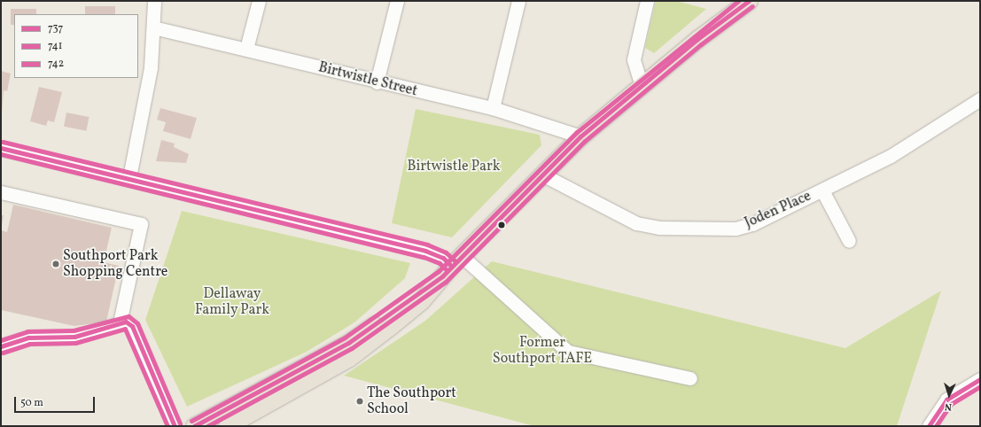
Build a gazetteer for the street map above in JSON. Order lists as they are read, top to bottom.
{
  "streets": {
    "street": ["Birtwistle Street", "Joden Place"]
  },
  "parks": ["Birtwistle Park", "Dellaway Family Park", "Former Southport TAFE"],
  "places": ["Southport Park Shopping Centre", "The Southport School"],
  "lines": ["transit line 737", "transit line 742", "transit line 741"],
  "legend": ["737", "741", "742"],
  "scale_bar": "50 m",
  "north": "bottom"
}
